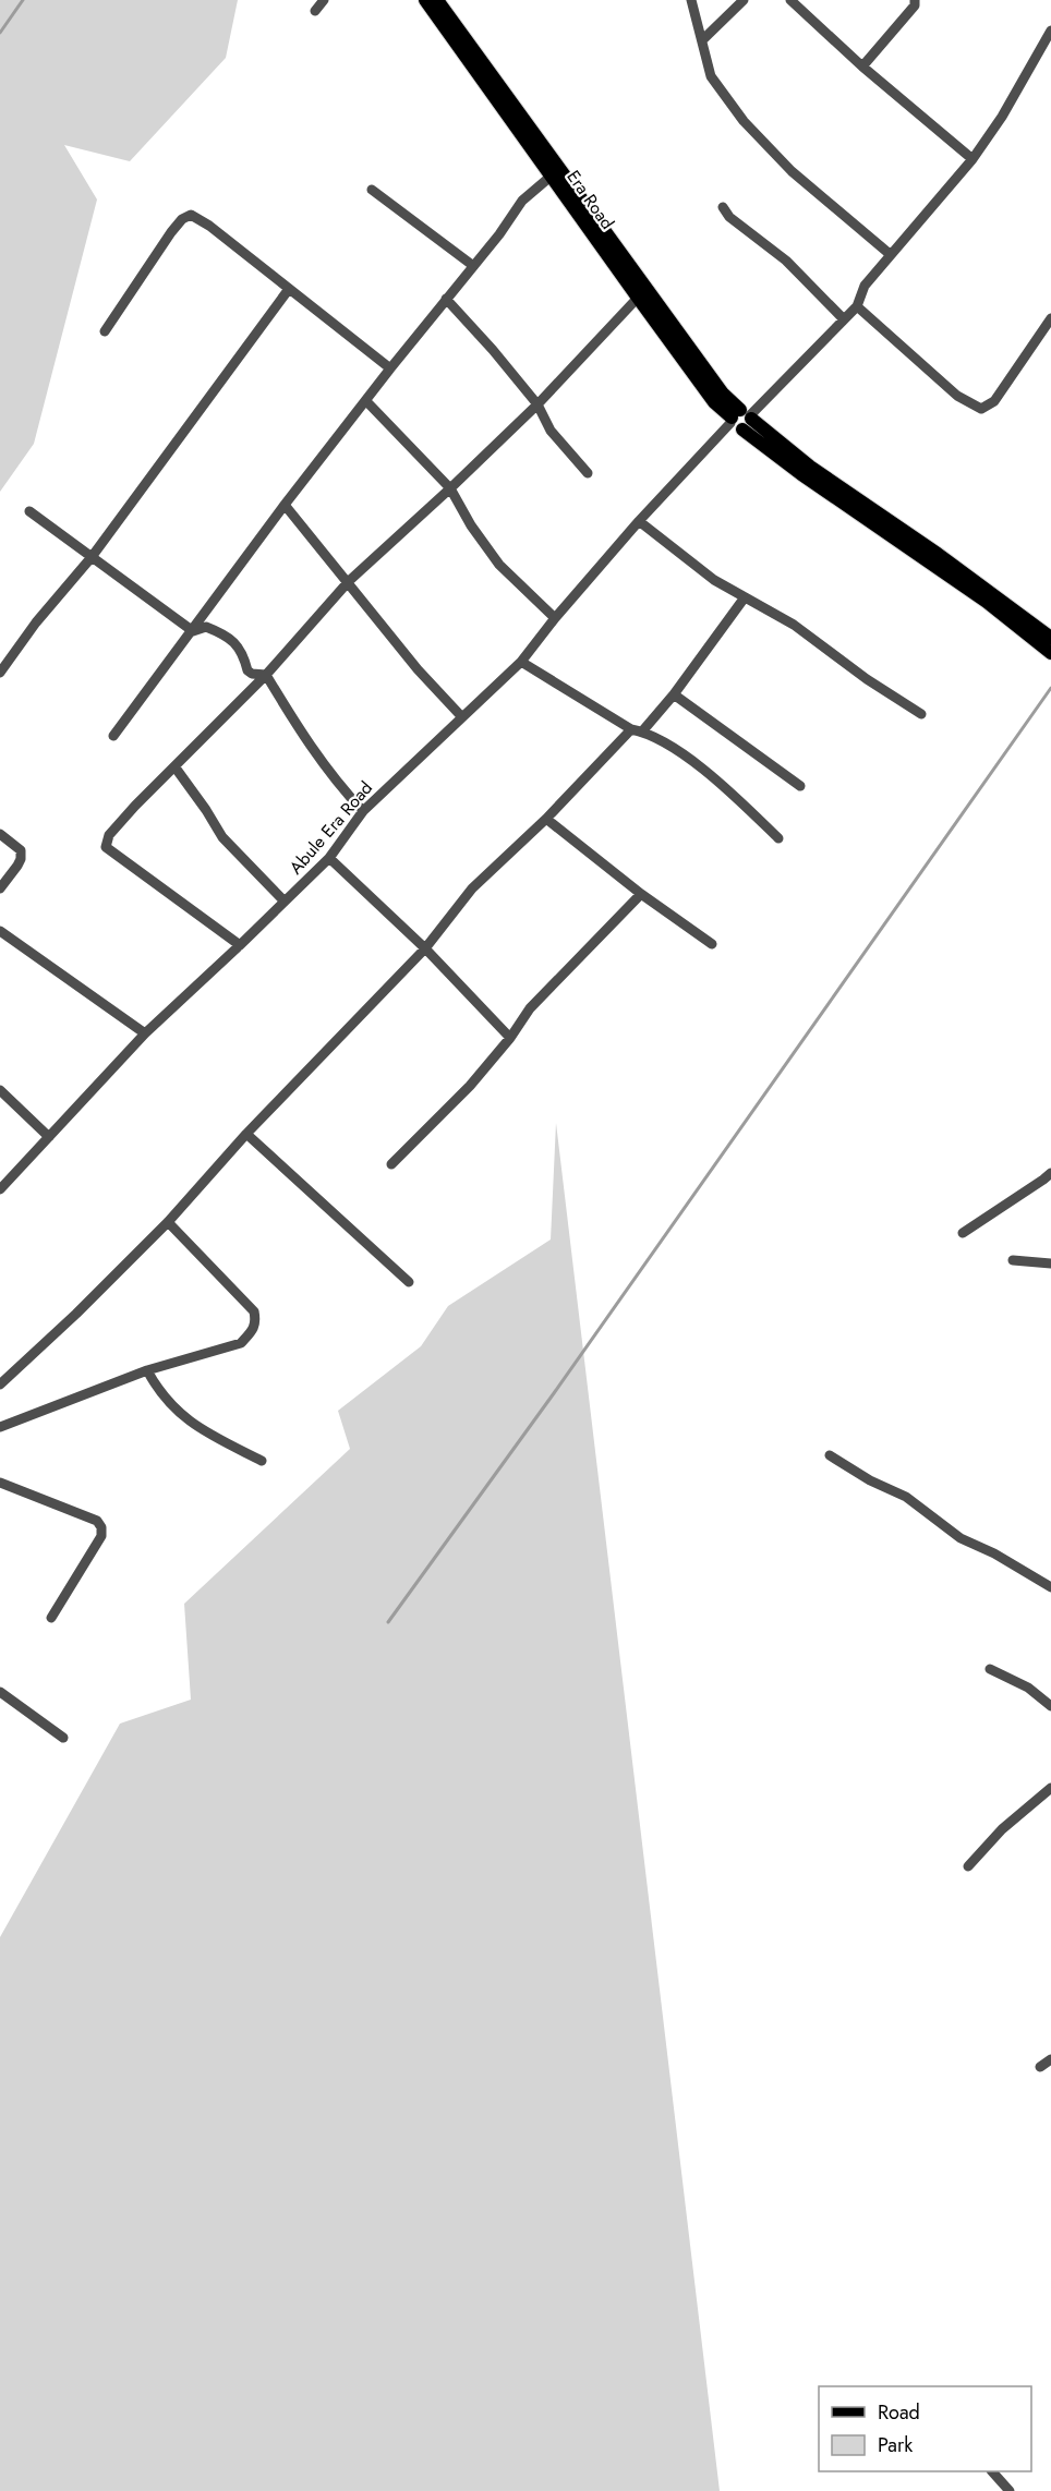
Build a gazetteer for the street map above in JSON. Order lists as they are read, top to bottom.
{
  "streets": {
    "main road": ["Era Road"],
    "street": ["Abule Era Road"]
  },
  "crossings": [
    ["Era Road", "Abule Era Road"]
  ],
  "legend": ["Road", "Park"]
}
